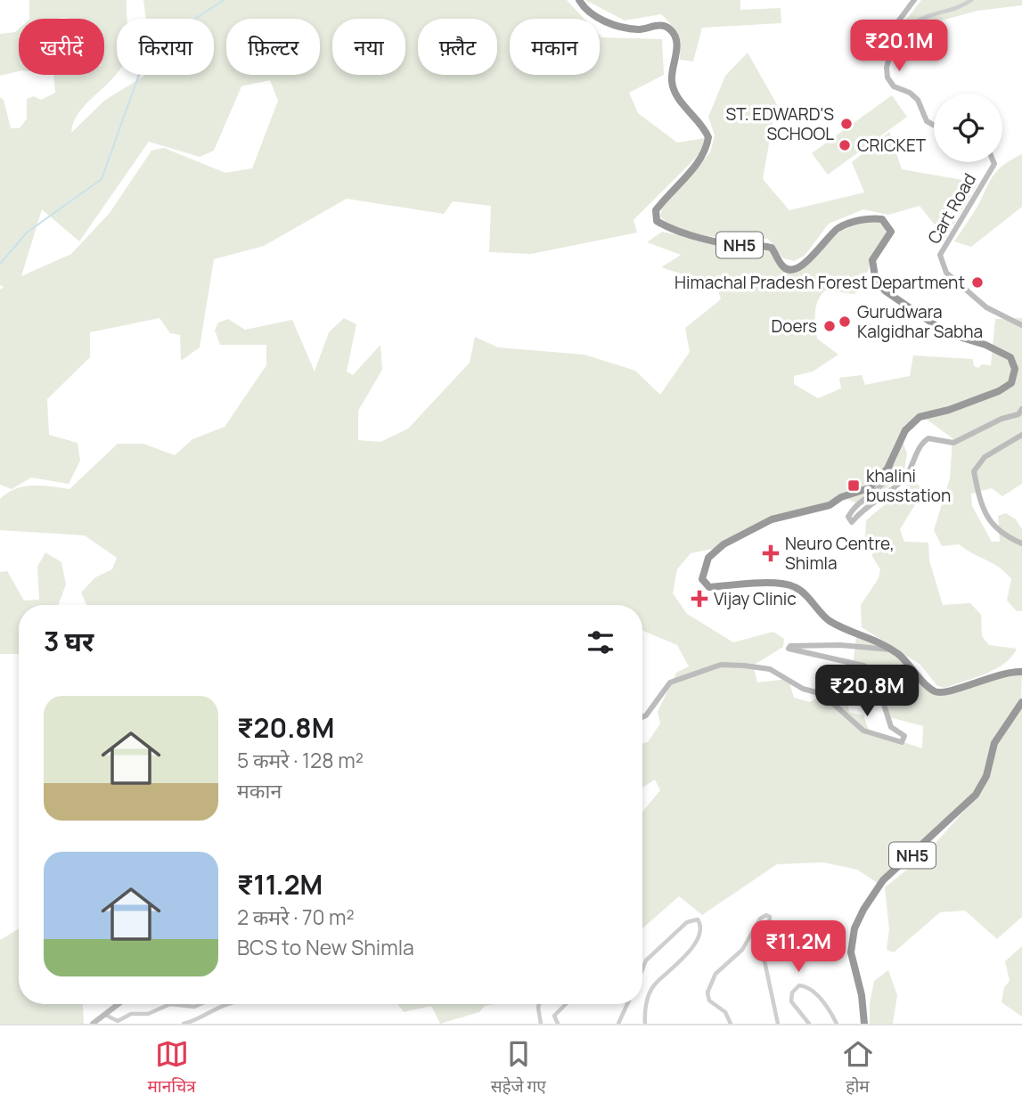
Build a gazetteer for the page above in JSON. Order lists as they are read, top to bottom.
{
  "streets": {
    "highway": ["NH5"],
    "main road": ["Cart Road"]
  },
  "places": {
    "other": [
      "ST. EDWARD'S SCHOOL",
      "CRICKET",
      "Himachal Pradesh Forest Department",
      "Gurudwara Kalgidhar Sabha",
      "Doers"
    ],
    "transit": ["khalini busstation"],
    "health": ["Neuro Centre, Shimla", "Vijay Clinic"]
  },
  "page": {
    "chip": [
      "खरीदें",
      "किराया",
      "फ़िल्टर",
      "नया",
      "फ़्लैट",
      "मकान"
    ],
    "price": ["₹20.1M", "₹20.8M", "₹11.2M"],
    "heading": "3 घर",
    "list": [
      {
        "name": "₹20.8M",
        "note": "5 कमरे · 128 m² · मकान"
      },
      {
        "name": "₹11.2M",
        "note": "2 कमरे · 70 m² · BCS to New Shimla"
      }
    ],
    "tabs": ["मानचित्र", "सहेजे गए", "होम"]
  }
}
